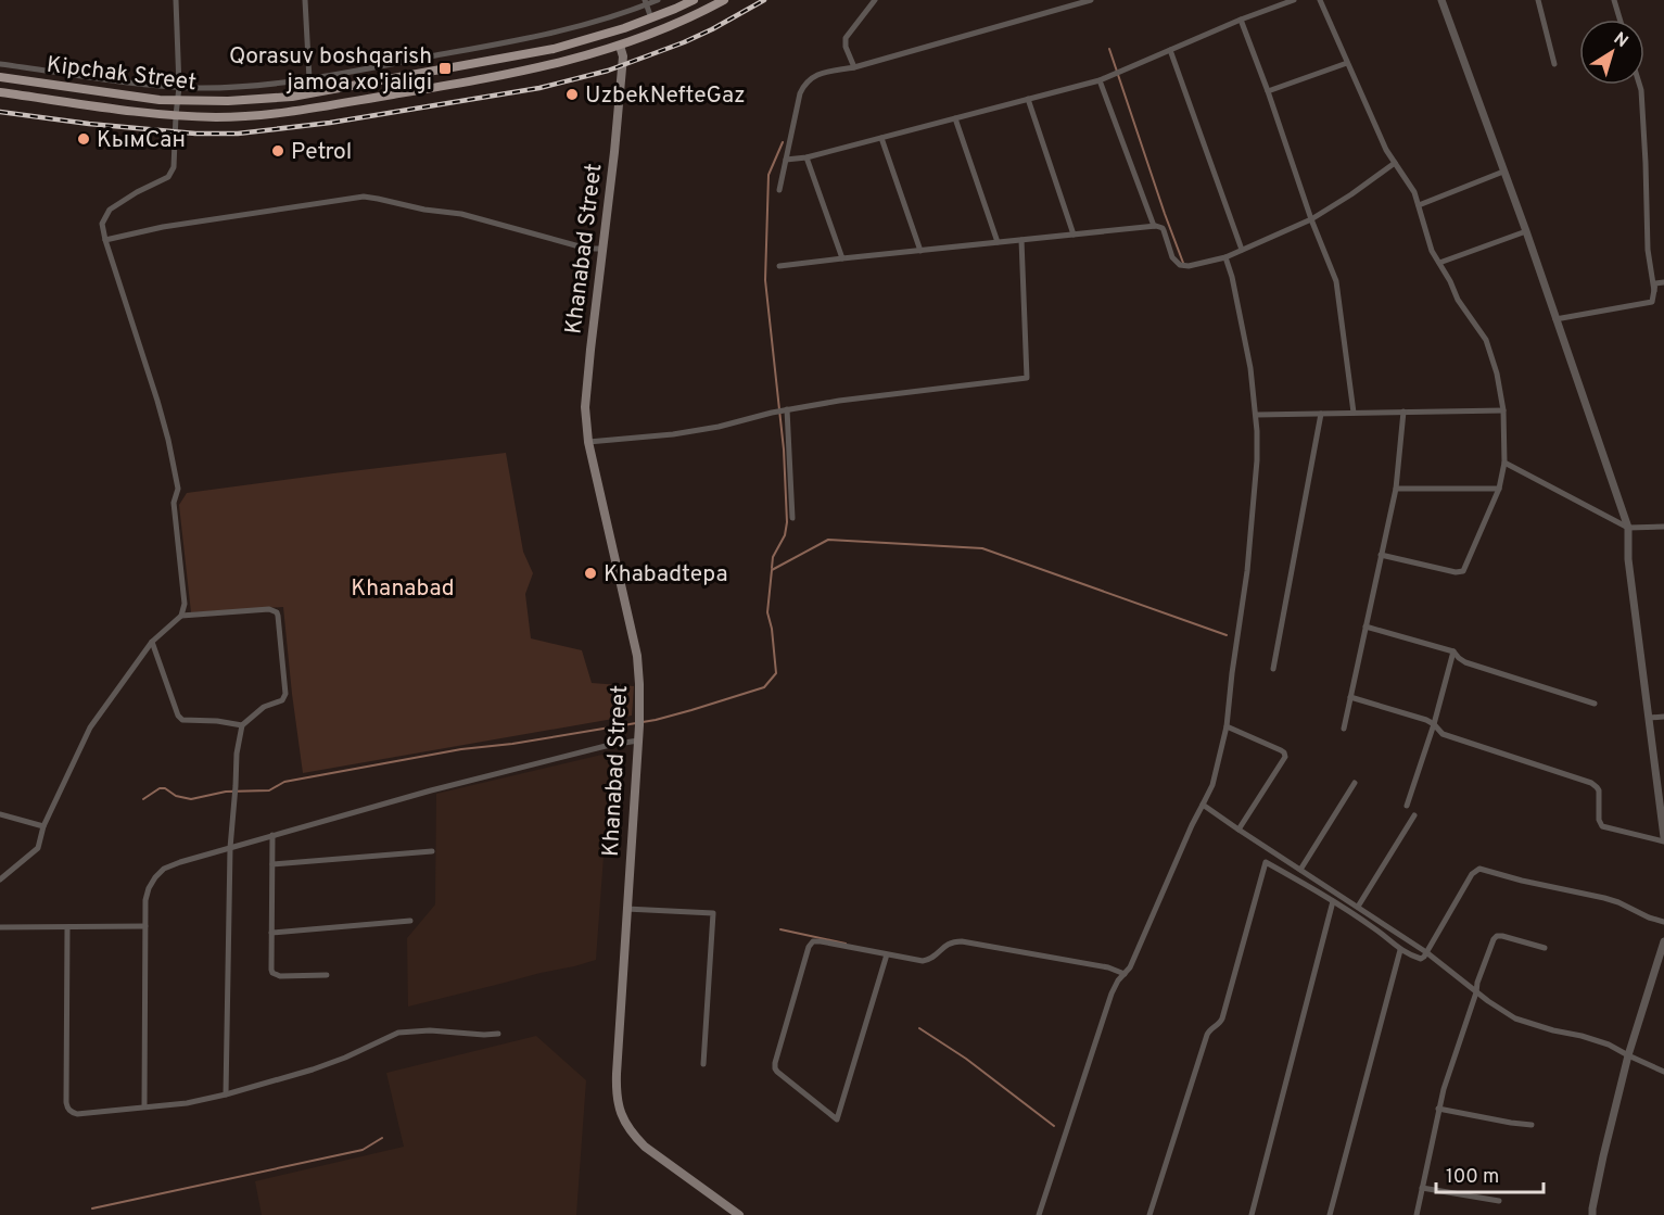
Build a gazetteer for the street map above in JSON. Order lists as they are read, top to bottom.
{
  "streets": {
    "main road": ["Kipchak Street", "Khanabad Street"]
  },
  "parks": ["Khanabad"],
  "places": {
    "transit": ["Qorasuv boshqarish jamoa xo'jaligi"],
    "other": [
      "UzbekNefteGaz",
      "КымСан",
      "Petrol",
      "Khabadtepa"
    ]
  },
  "scale_bar": "100 m",
  "north": "top right"
}
